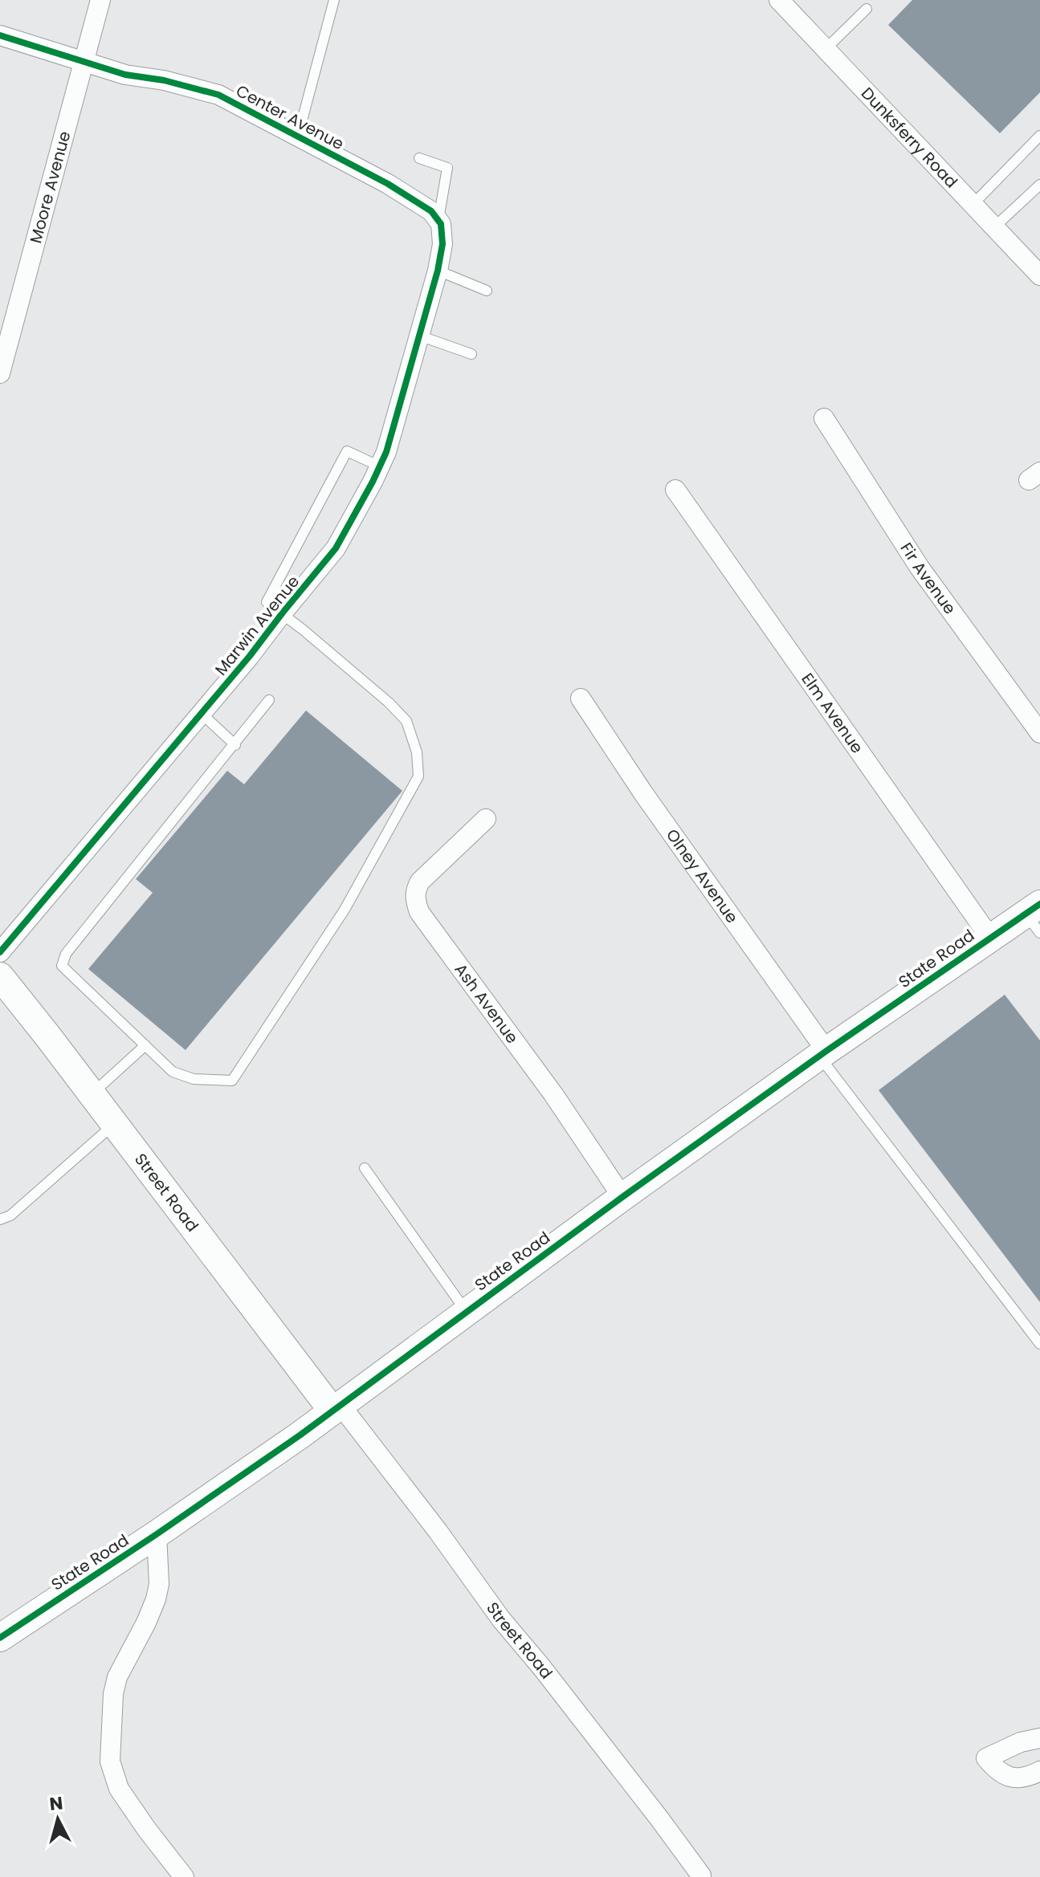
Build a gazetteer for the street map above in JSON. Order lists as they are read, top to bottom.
{
  "streets": {
    "main road": ["State Road", "Street Road"],
    "street": [
      "Center Avenue",
      "Dunksferry Road",
      "Moore Avenue",
      "Fir Avenue",
      "Marwin Avenue",
      "Elm Avenue",
      "Olney Avenue",
      "Ash Avenue"
    ]
  },
  "crossings": [
    ["Center Avenue", "Moore Avenue"],
    ["Center Avenue", "Marwin Avenue"],
    ["Elm Avenue", "State Road"],
    ["Olney Avenue", "State Road"],
    ["State Road", "Ash Avenue"],
    ["State Road", "Street Road"]
  ],
  "north": "top"
}
